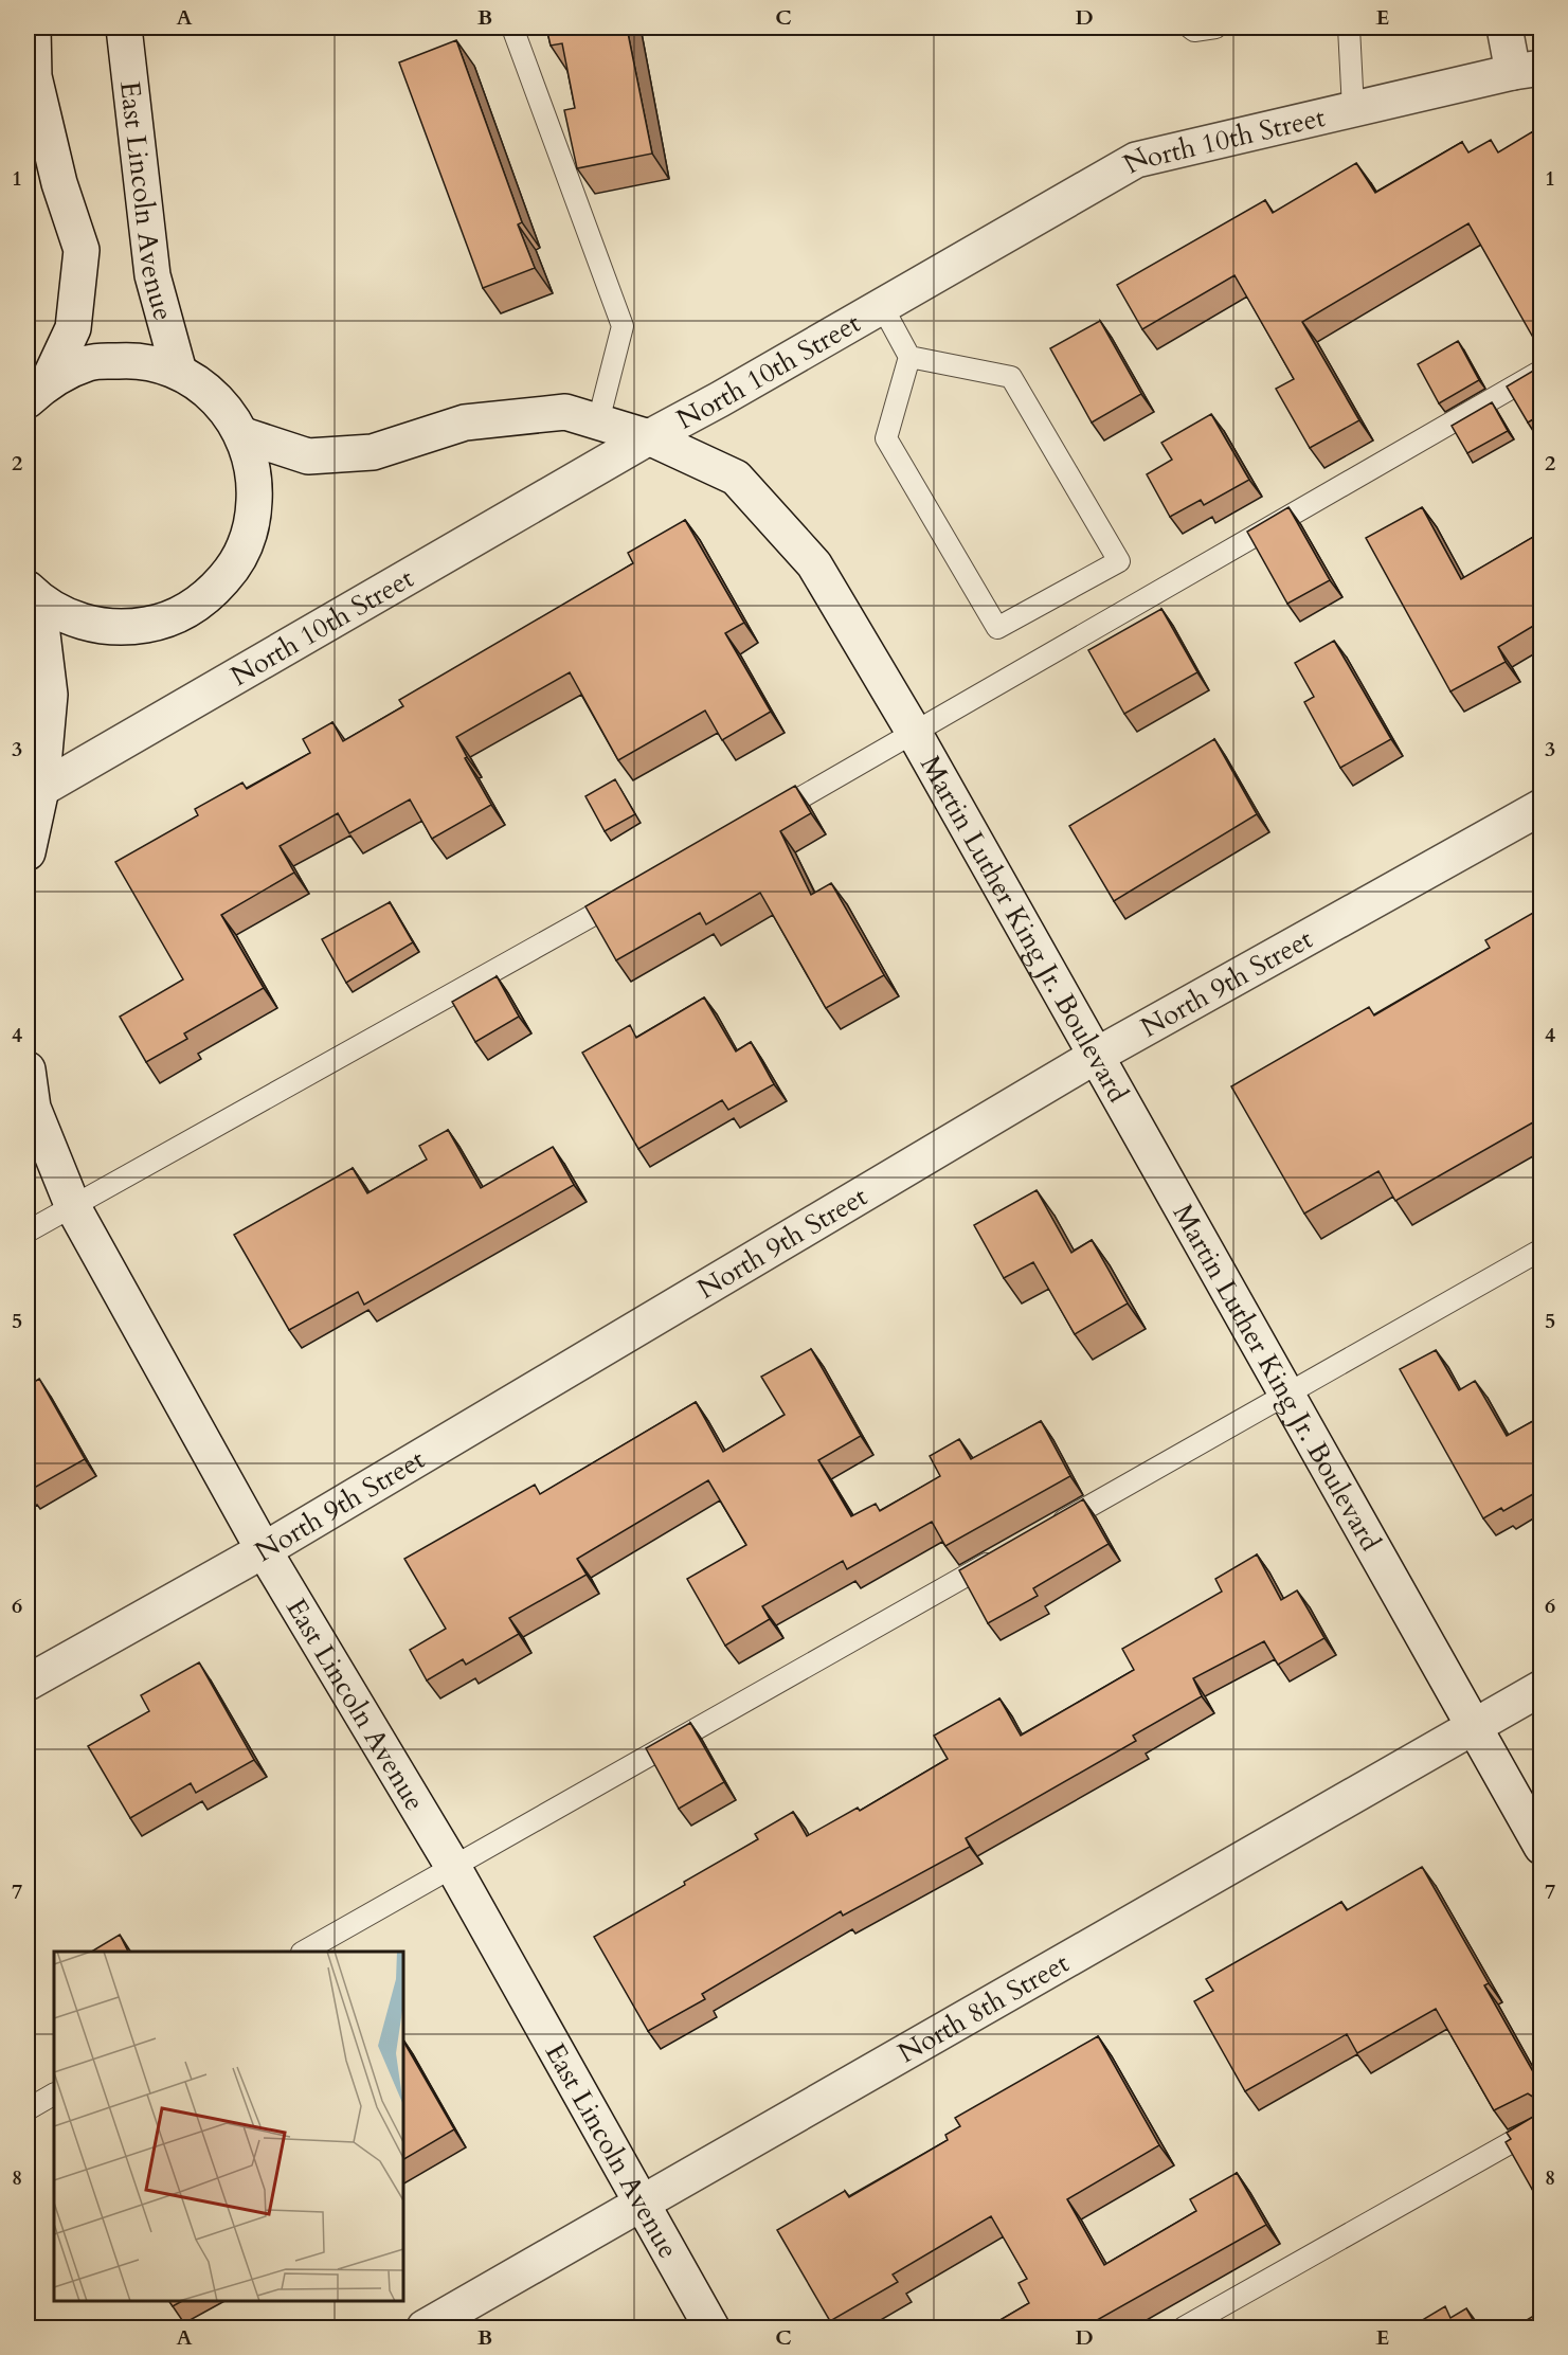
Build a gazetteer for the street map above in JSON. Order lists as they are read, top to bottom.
{
  "streets": {
    "street": [
      "North 10th Street",
      "East Lincoln Avenue",
      "Martin Luther King Jr. Boulevard",
      "North 9th Street",
      "North 8th Street"
    ]
  },
  "crossings": [
    ["North 10th Street", "Martin Luther King Jr. Boulevard"],
    ["East Lincoln Avenue", "North 9th Street"],
    ["East Lincoln Avenue", "North 8th Street"],
    ["Martin Luther King Jr. Boulevard", "North 9th Street"],
    ["Martin Luther King Jr. Boulevard", "North 8th Street"]
  ],
  "grid": {
    "columns": [
      "A",
      "B",
      "C",
      "D",
      "E"
    ],
    "rows": [
      "1",
      "2",
      "3",
      "4",
      "5",
      "6",
      "7",
      "8"
    ]
  }
}
